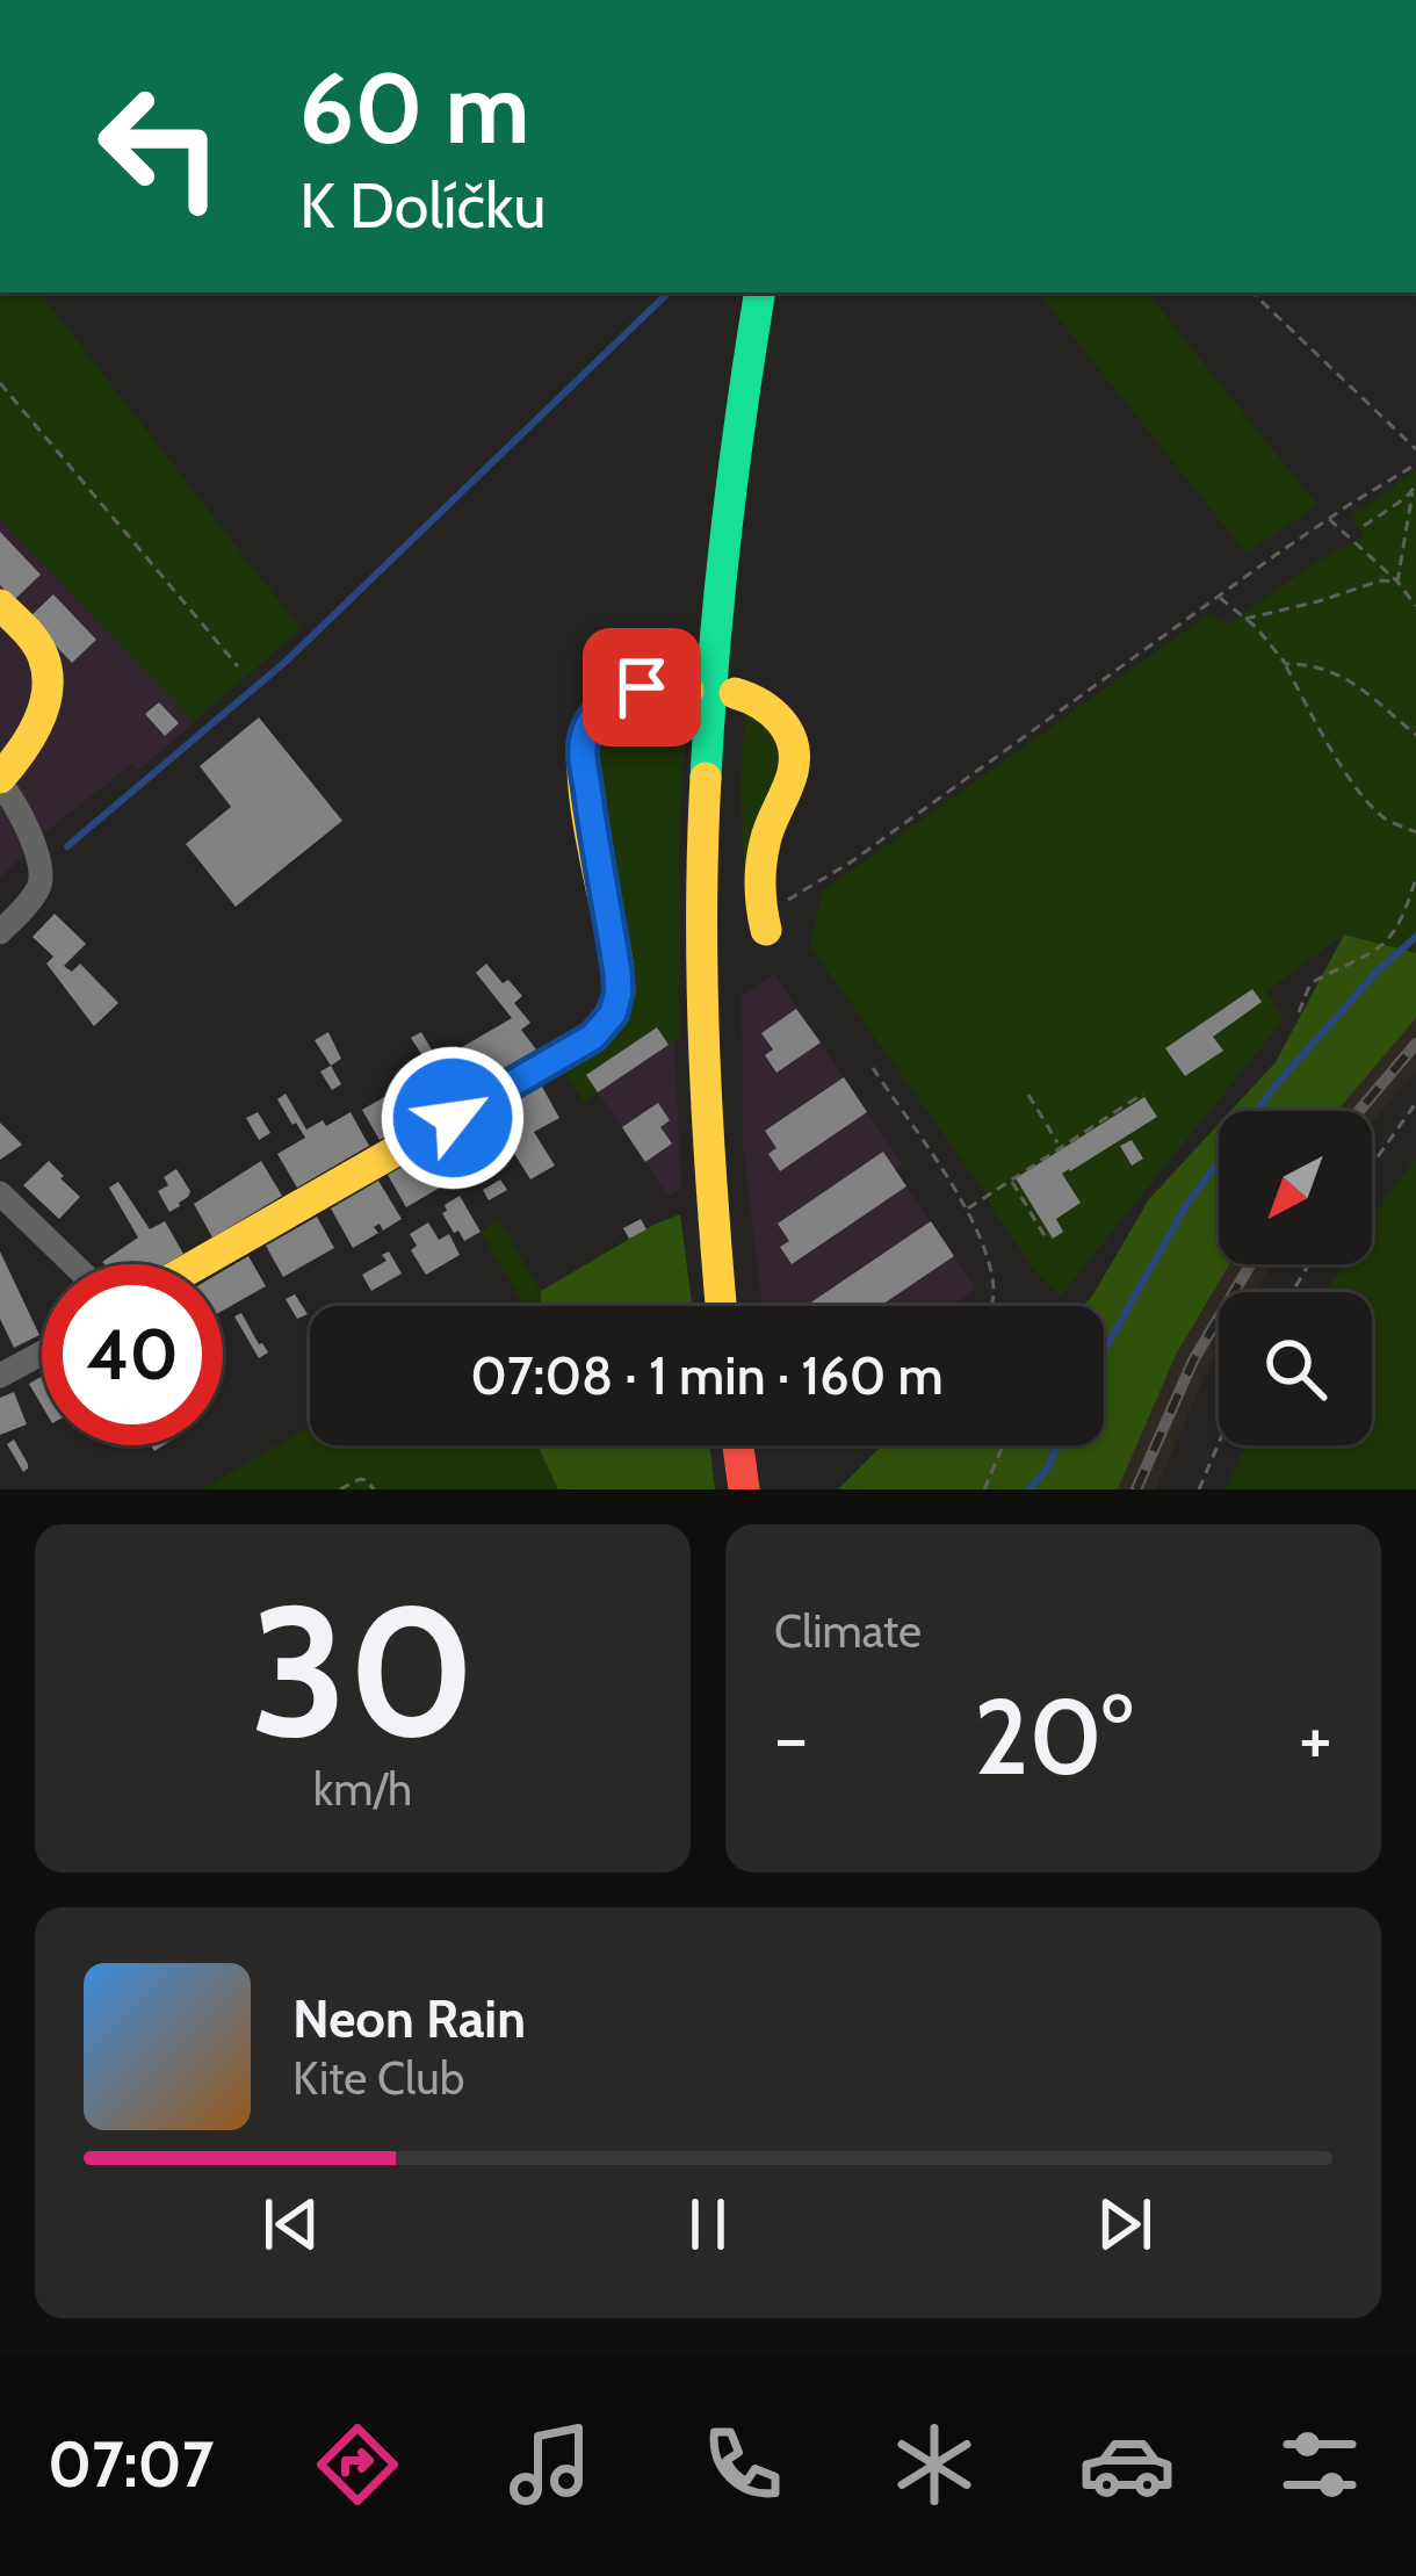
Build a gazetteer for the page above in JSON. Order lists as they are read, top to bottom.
{
  "north": "bottom left",
  "page": {
    "turn": ["60 m", "K Dolíčku"],
    "limit": "40",
    "trip": "07:08 · 1 min · 160 m",
    "tile": [
      ["30", "km/h"],
      "Climate"
    ],
    "heat": ["−", "20°", "+"],
    "song": ["Neon Rain", "Kite Club"],
    "tabs": "07:07"
  }
}
